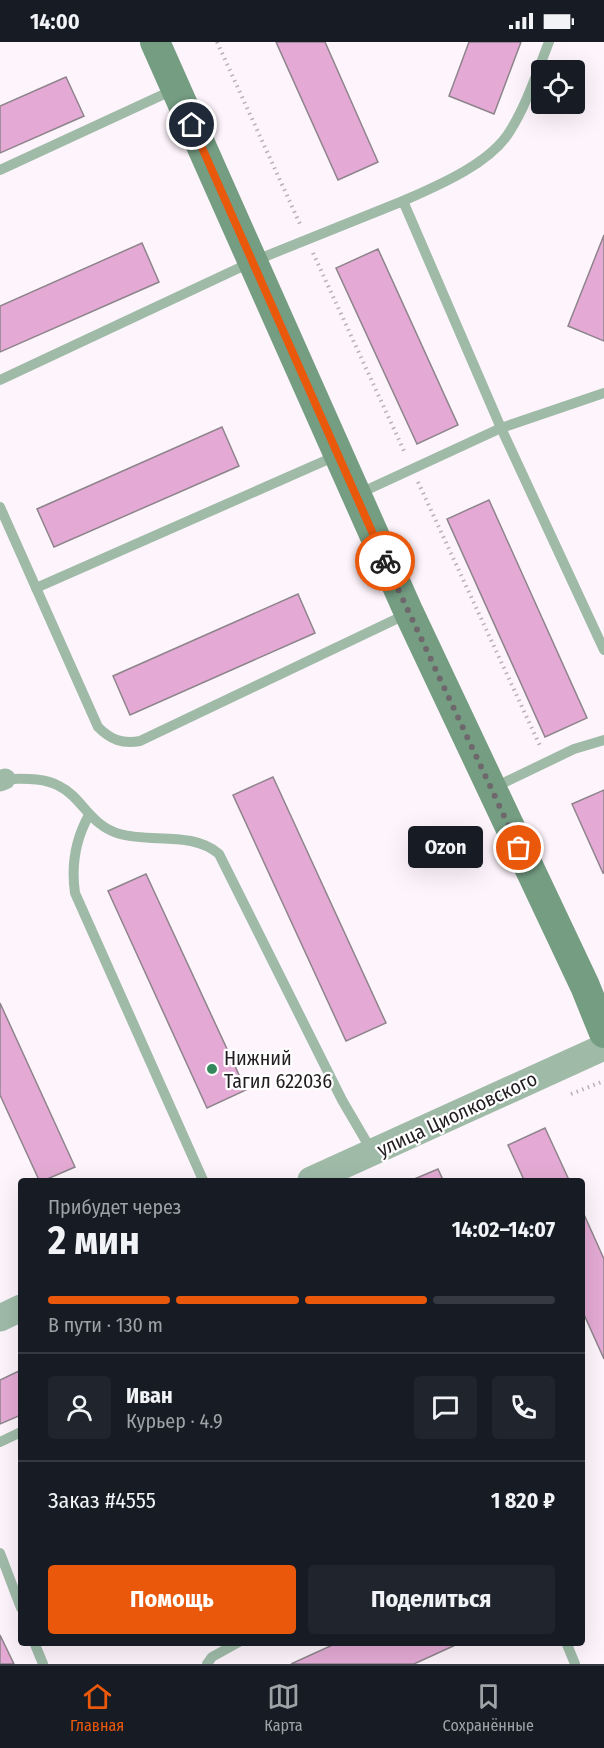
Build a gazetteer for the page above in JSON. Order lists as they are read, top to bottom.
{
  "streets": {
    "street": ["улица Циолковского"]
  },
  "places": ["Ozon", "Нижний Тагил 622036"],
  "page": {
    "status": "14:00",
    "bubble": "Ozon",
    "heading": ["2 мин", "Прибудет через", "14:02–14:07"],
    "panel": [
      "Иван",
      "Курьер · 4.9",
      "Заказ #4555",
      "1 820 ₽"
    ],
    "bar": "В пути · 130 m",
    "buttons": ["Помощь", "Поделиться"],
    "tabs": ["Главная", "Карта", "Сохранённые"]
  }
}
